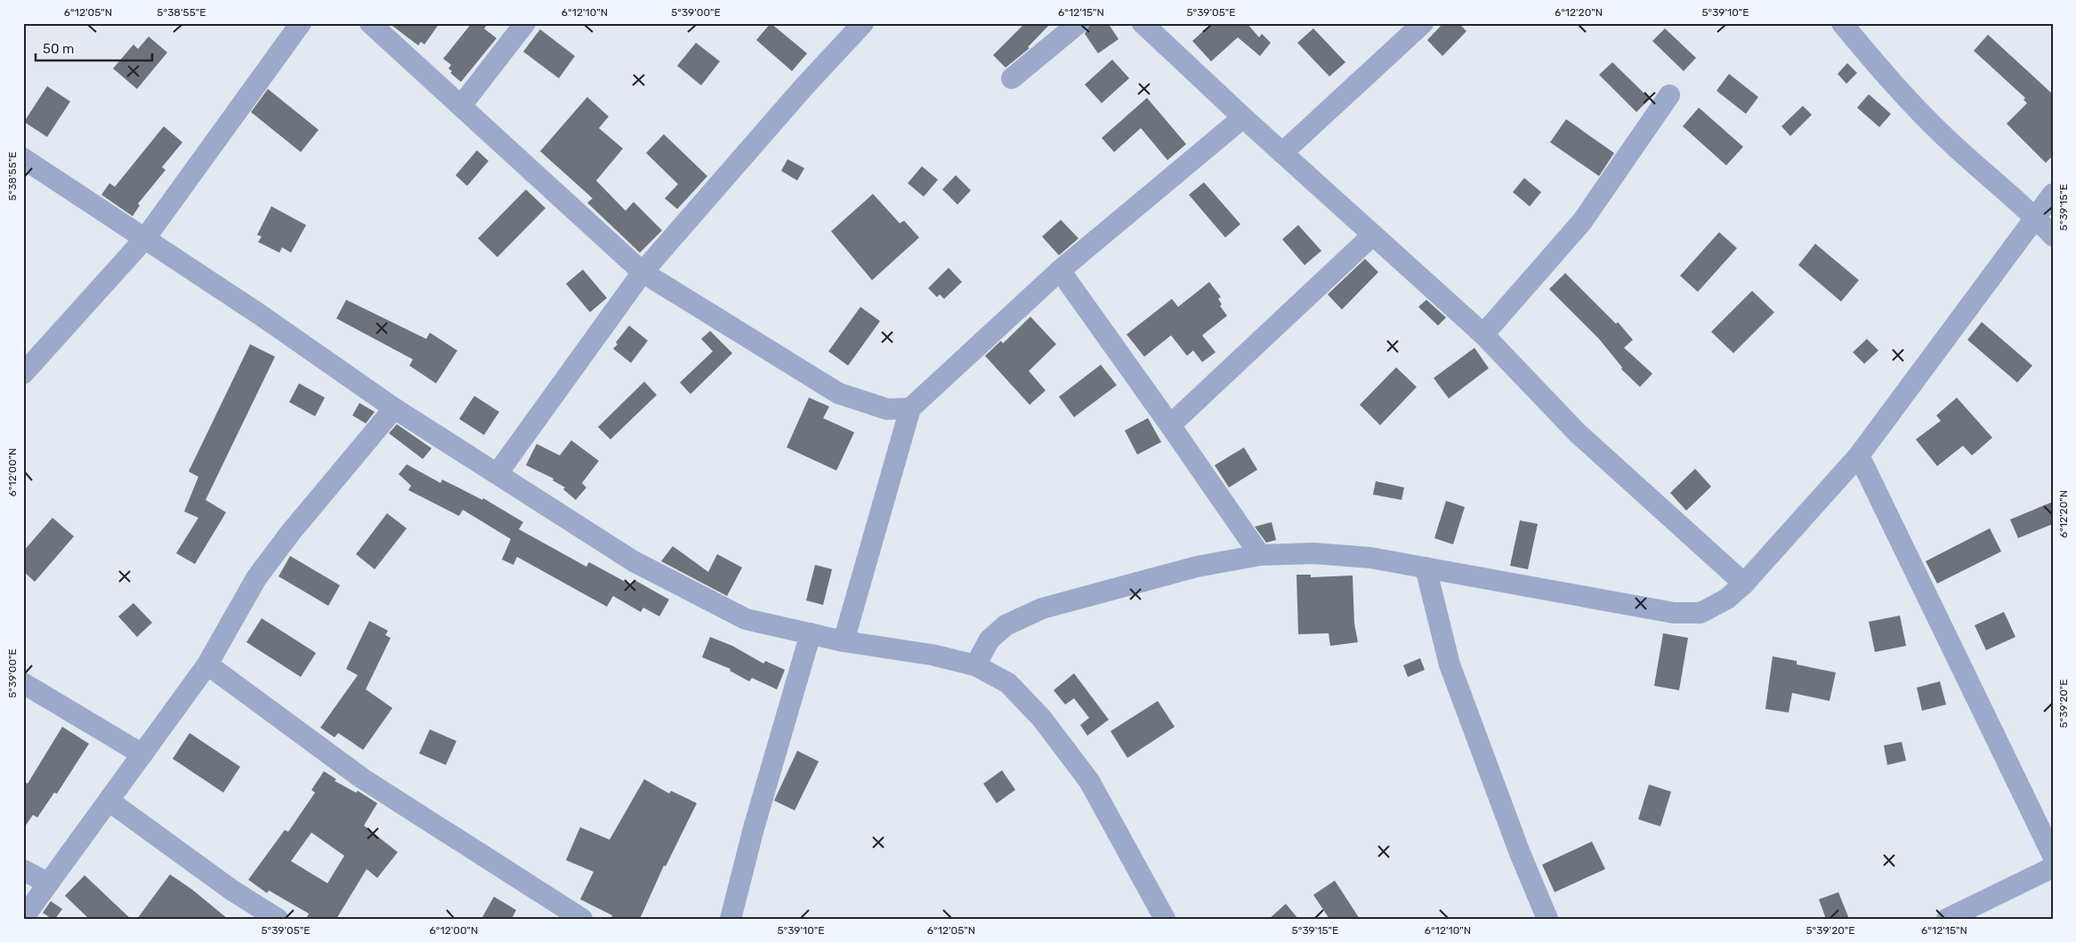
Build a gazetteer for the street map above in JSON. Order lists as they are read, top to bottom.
{
  "scale_bar": "50 m",
  "coordinates": [
    "6°12'05\"N",
    "5°38'55\"E",
    "6°12'10\"N",
    "5°39'00\"E",
    "6°12'15\"N",
    "5°39'05\"E",
    "6°12'20\"N",
    "5°39'10\"E",
    "5°39'15\"E",
    "6°12'00\"N",
    "5°39'20\"E"
  ]
}
